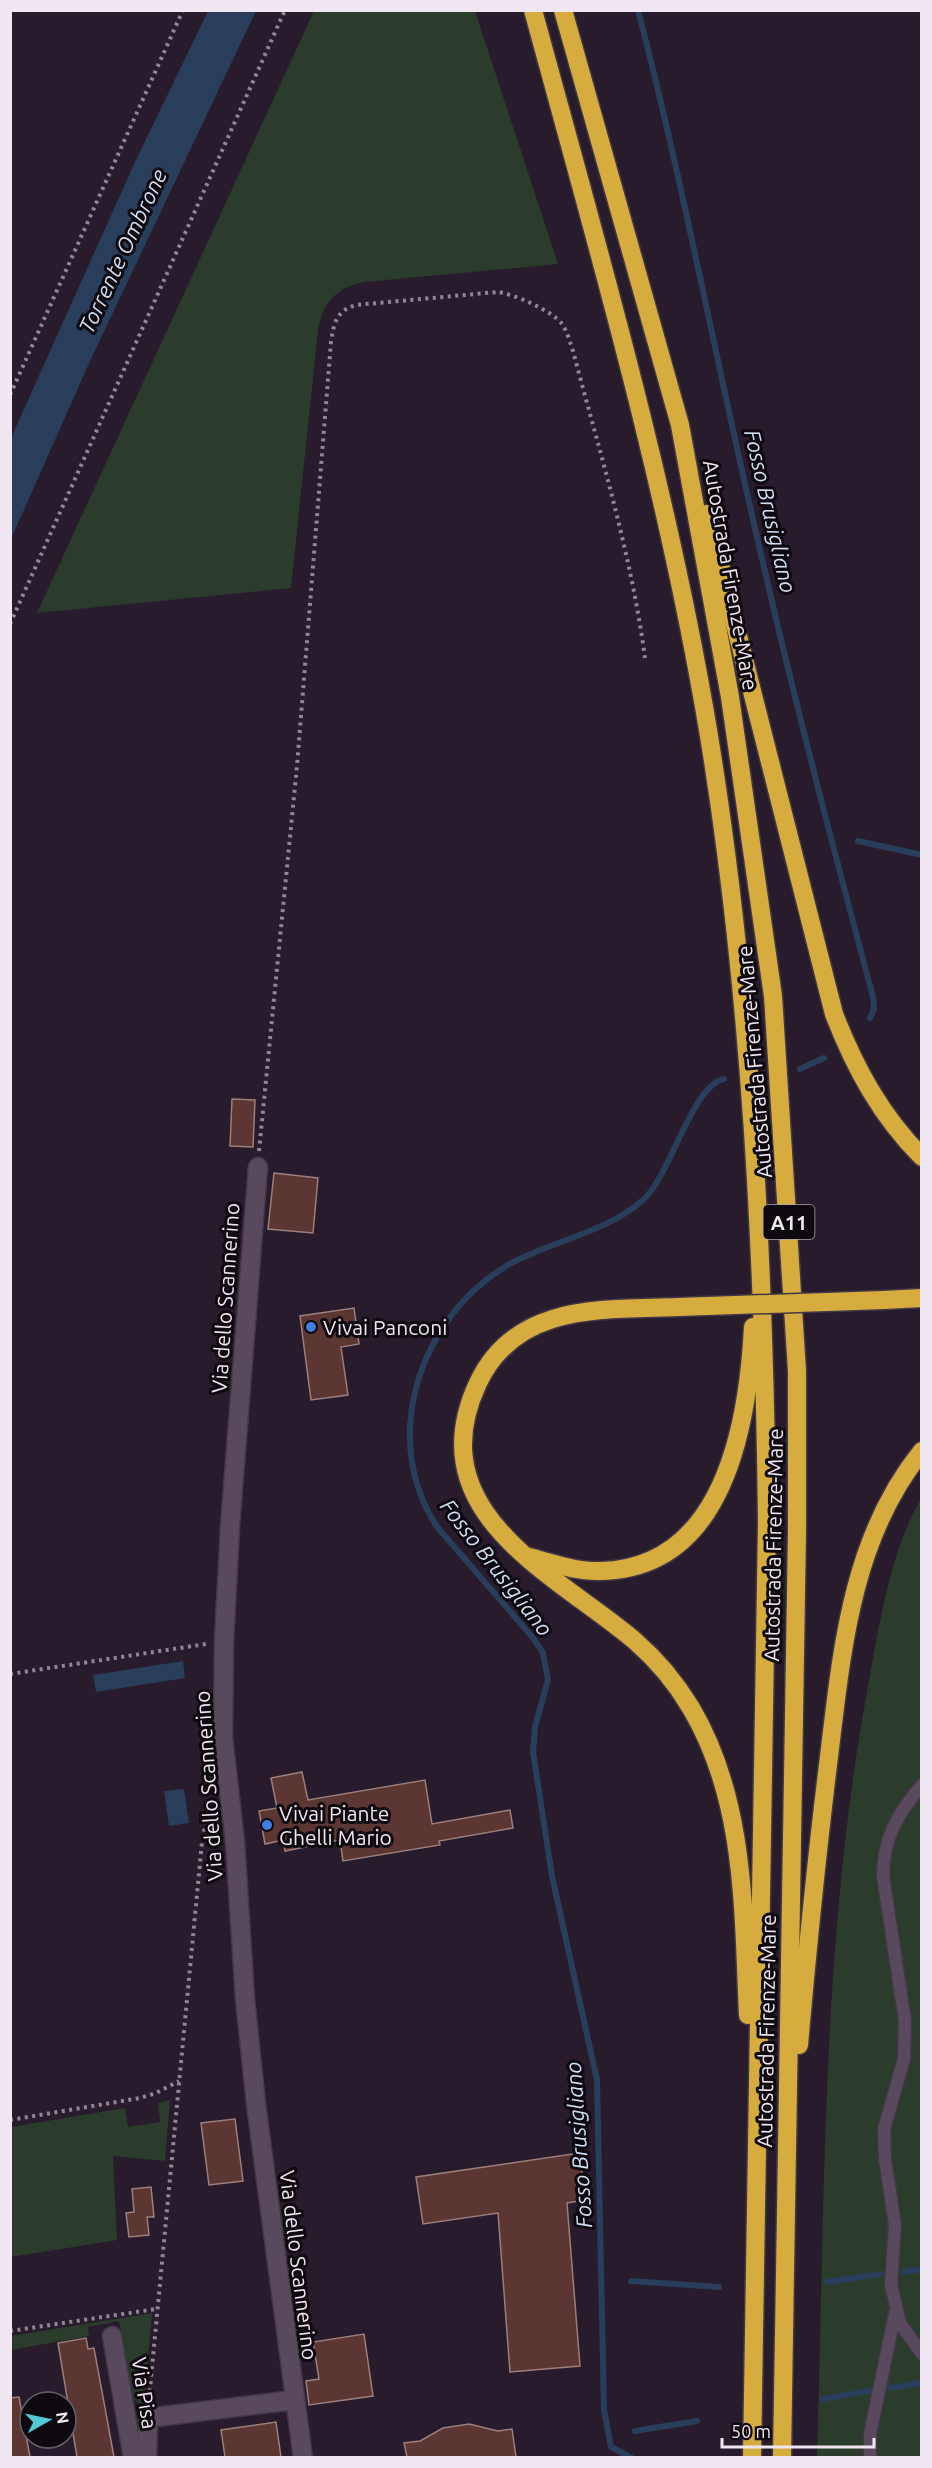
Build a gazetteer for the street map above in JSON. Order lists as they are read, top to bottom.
{
  "streets": {
    "highway": ["Autostrada Firenze-Mare", "A11"],
    "street": ["Via dello Scannerino", "Via Pisa"]
  },
  "water": ["Torrente Ombrone", "Fosso Brusigliano"],
  "places": ["Vivai Panconi", "Vivai Piante Ghelli Mario"],
  "scale_bar": "50 m",
  "north": "right"
}
